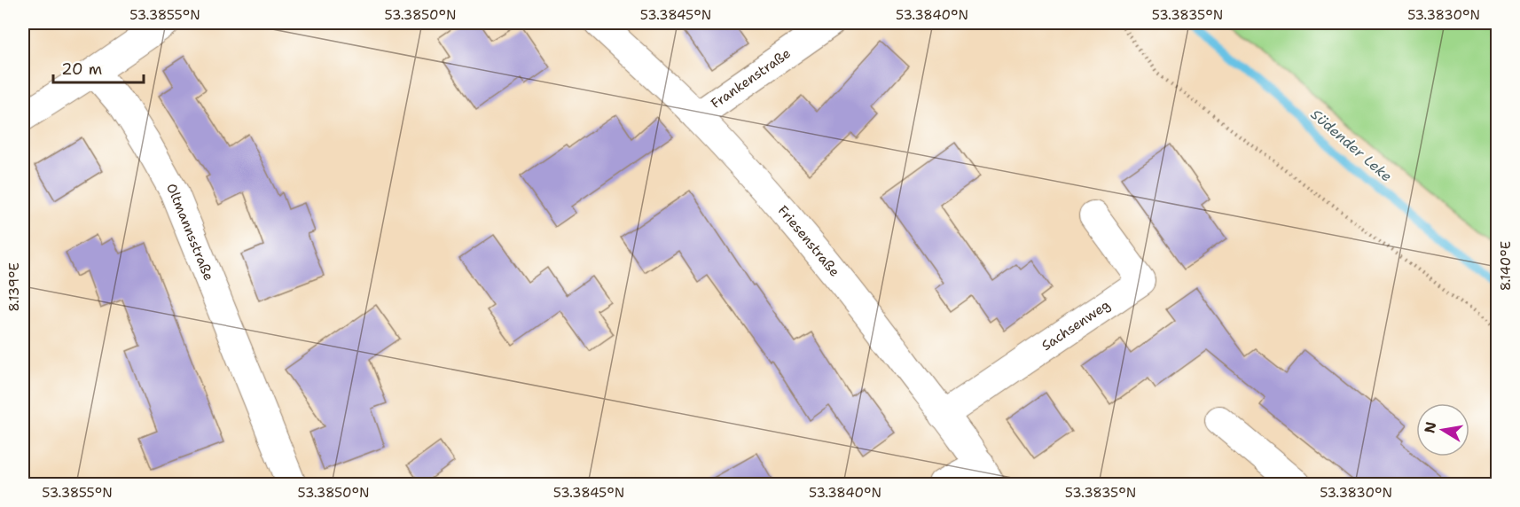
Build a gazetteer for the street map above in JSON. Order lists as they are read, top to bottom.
{
  "streets": {
    "street": [
      "Frankenstraße",
      "Oltmannsstraße",
      "Friesenstraße",
      "Sachsenweg"
    ]
  },
  "crossings": [
    ["Frankenstraße", "Friesenstraße"],
    ["Friesenstraße", "Sachsenweg"]
  ],
  "water": ["Südender Leke"],
  "scale_bar": "20 m",
  "north": "left",
  "coordinates": [
    "53.3855°N",
    "53.3850°N",
    "53.3845°N",
    "53.3840°N",
    "53.3835°N",
    "53.3830°N",
    "8.140°E",
    "8.139°E"
  ]
}
